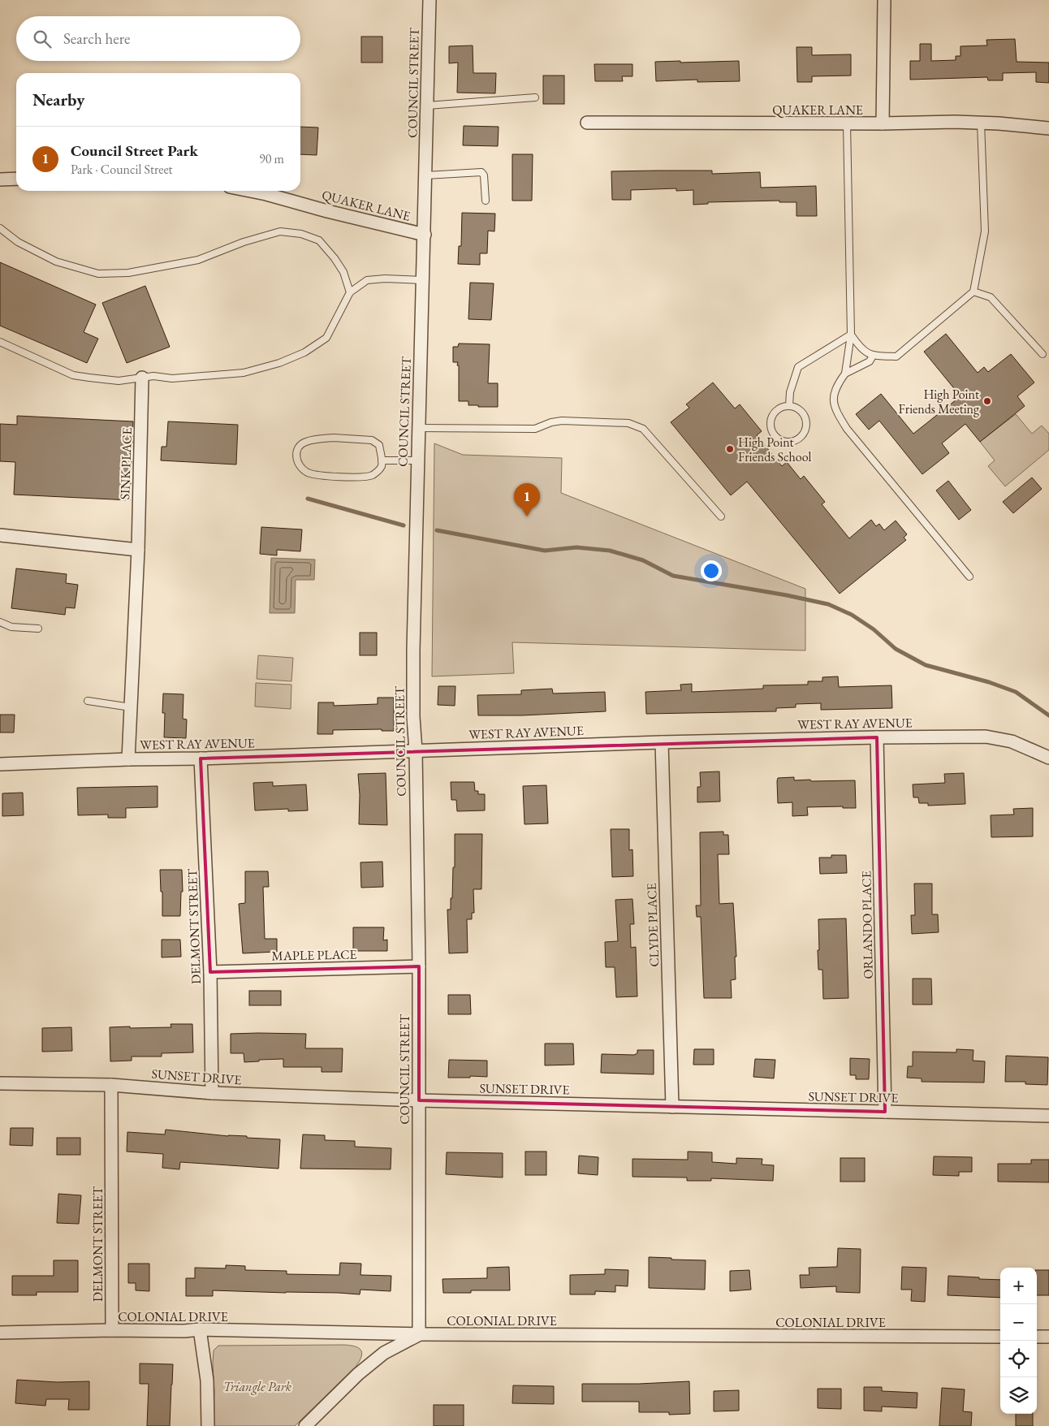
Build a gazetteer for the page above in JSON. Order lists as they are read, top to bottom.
{
  "streets": {
    "street": [
      "COUNCIL STREET",
      "QUAKER LANE",
      "SINK PLACE",
      "WEST RAY AVENUE",
      "CLYDE PLACE",
      "ORLANDO PLACE",
      "DELMONT STREET",
      "MAPLE PLACE",
      "SUNSET DRIVE",
      "COLONIAL DRIVE"
    ]
  },
  "crossings": [
    ["COUNCIL STREET", "QUAKER LANE"],
    ["COUNCIL STREET", "WEST RAY AVENUE"],
    ["COUNCIL STREET", "MAPLE PLACE"],
    ["COUNCIL STREET", "SUNSET DRIVE"],
    ["COUNCIL STREET", "COLONIAL DRIVE"],
    ["WEST RAY AVENUE", "CLYDE PLACE"],
    ["WEST RAY AVENUE", "ORLANDO PLACE"],
    ["WEST RAY AVENUE", "DELMONT STREET"],
    ["CLYDE PLACE", "SUNSET DRIVE"],
    ["ORLANDO PLACE", "SUNSET DRIVE"],
    ["DELMONT STREET", "MAPLE PLACE"],
    ["DELMONT STREET", "SUNSET DRIVE"],
    ["DELMONT STREET", "COLONIAL DRIVE"]
  ],
  "parks": ["Triangle Park"],
  "places": ["High Point Friends Meeting", "High Point Friends School"],
  "page": {
    "search": "Search here",
    "heading": "Nearby",
    "list": [
      {
        "mark": "1",
        "name": "Council Street Park",
        "note": "Park · Council Street",
        "value": "90 m"
      }
    ],
    "pins": "1",
    "map_buttons": ["+", "−"]
  }
}
